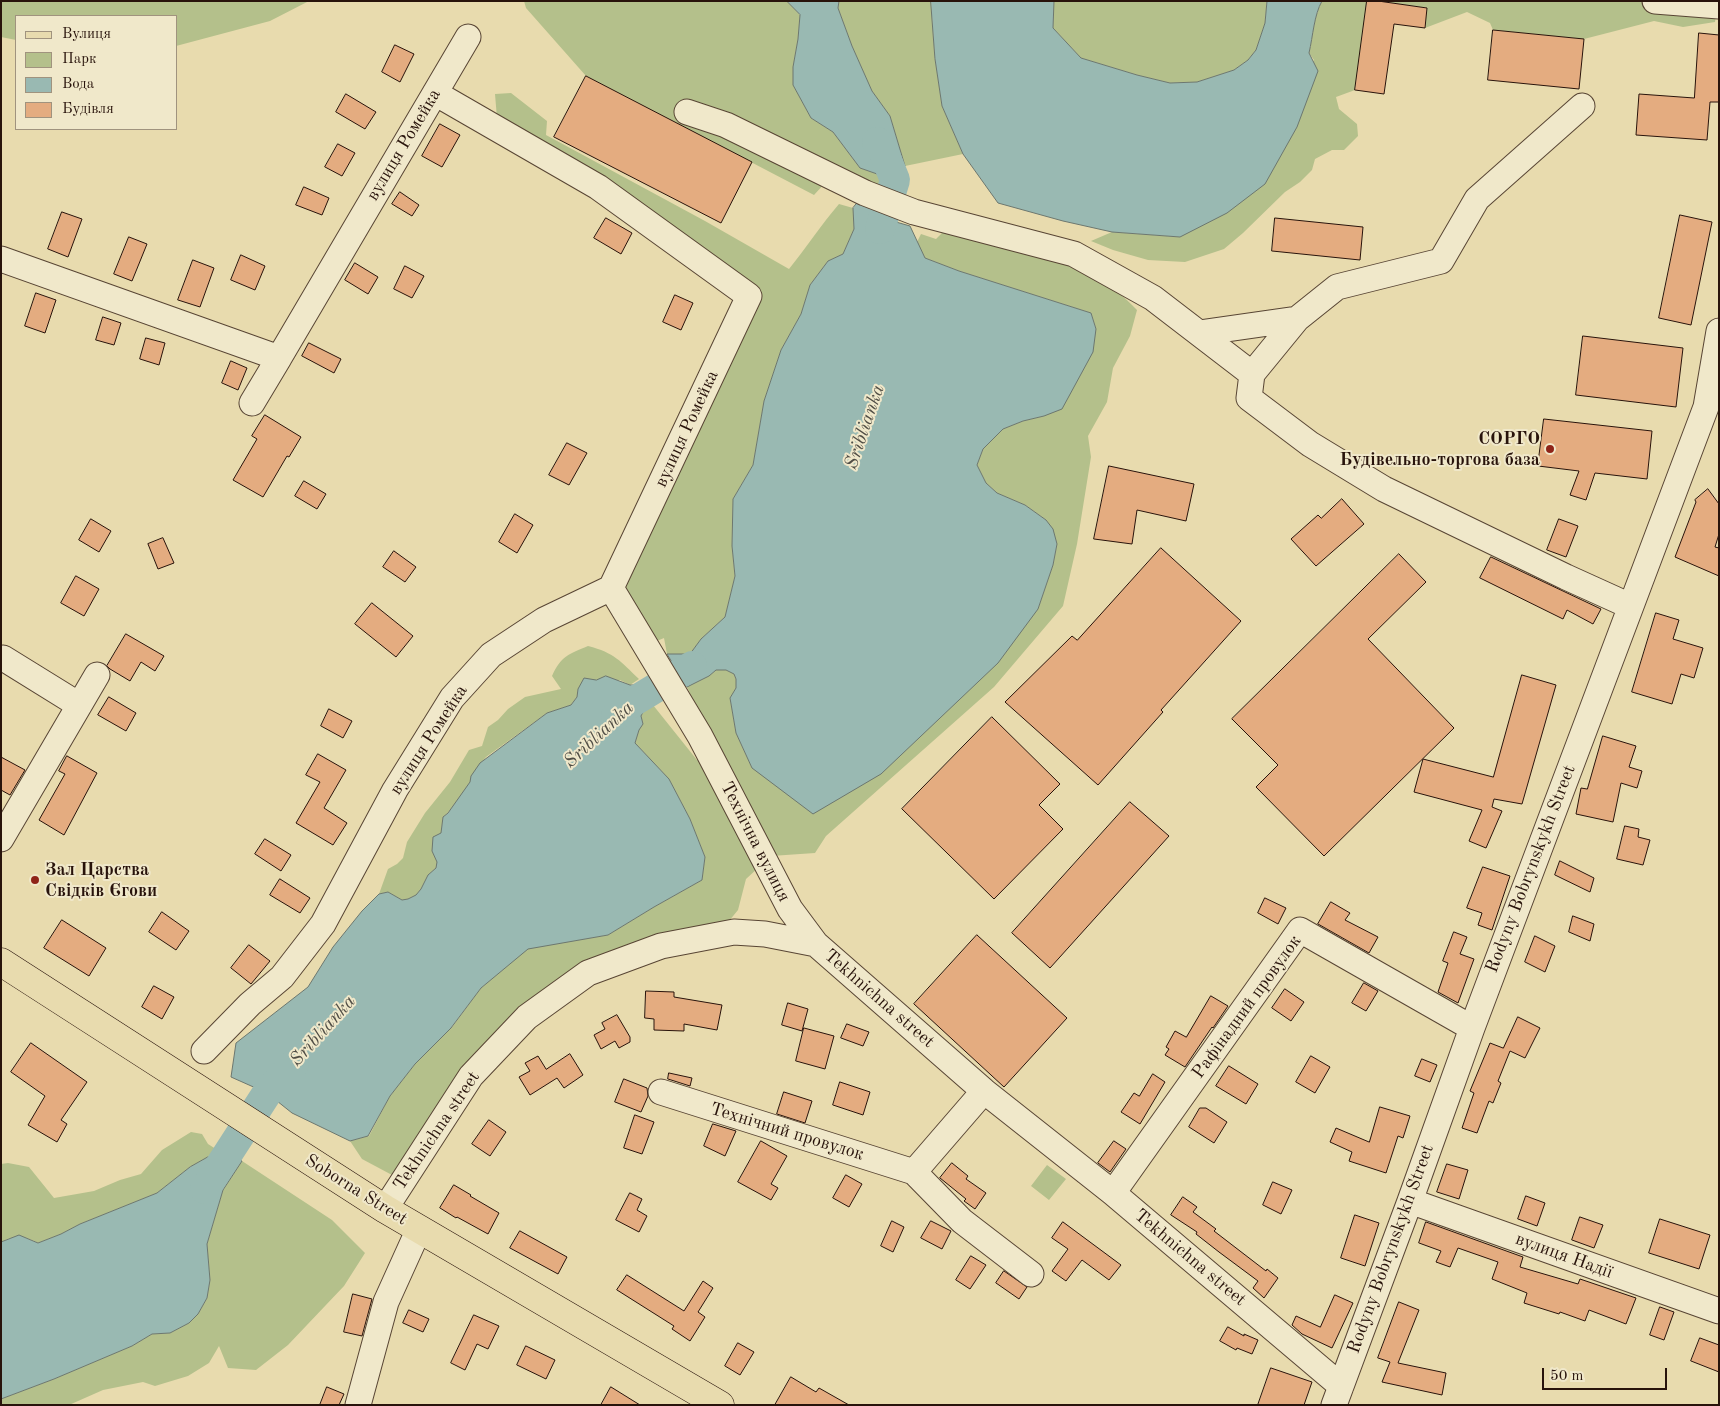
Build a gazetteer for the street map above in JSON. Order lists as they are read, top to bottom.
{
  "streets": {
    "main road": ["Soborna Street"],
    "street": [
      "вулиця Ромейка",
      "Технічна вулиця",
      "Rodyny Bobrynskykh Street",
      "Tekhnichna street",
      "Рафінадний провулок",
      "Технічний провулок",
      "вулиця Надії"
    ]
  },
  "crossings": [
    ["вулиця Ромейка", "Технічна вулиця"],
    ["Технічна вулиця", "Tekhnichna street"],
    ["Rodyny Bobrynskykh Street", "Tekhnichna street"],
    ["Rodyny Bobrynskykh Street", "Рафінадний провулок"],
    ["Rodyny Bobrynskykh Street", "вулиця Надії"],
    ["Tekhnichna street", "Рафінадний провулок"],
    ["Tekhnichna street", "Soborna Street"]
  ],
  "water": ["Sriblianka"],
  "places": ["СОРГО Будівельно-торгова база", "Зал Царства Свідків Єгови"],
  "legend": [
    "Вулиця",
    "Парк",
    "Вода",
    "Будівля"
  ],
  "scale_bar": "50 m"
}
